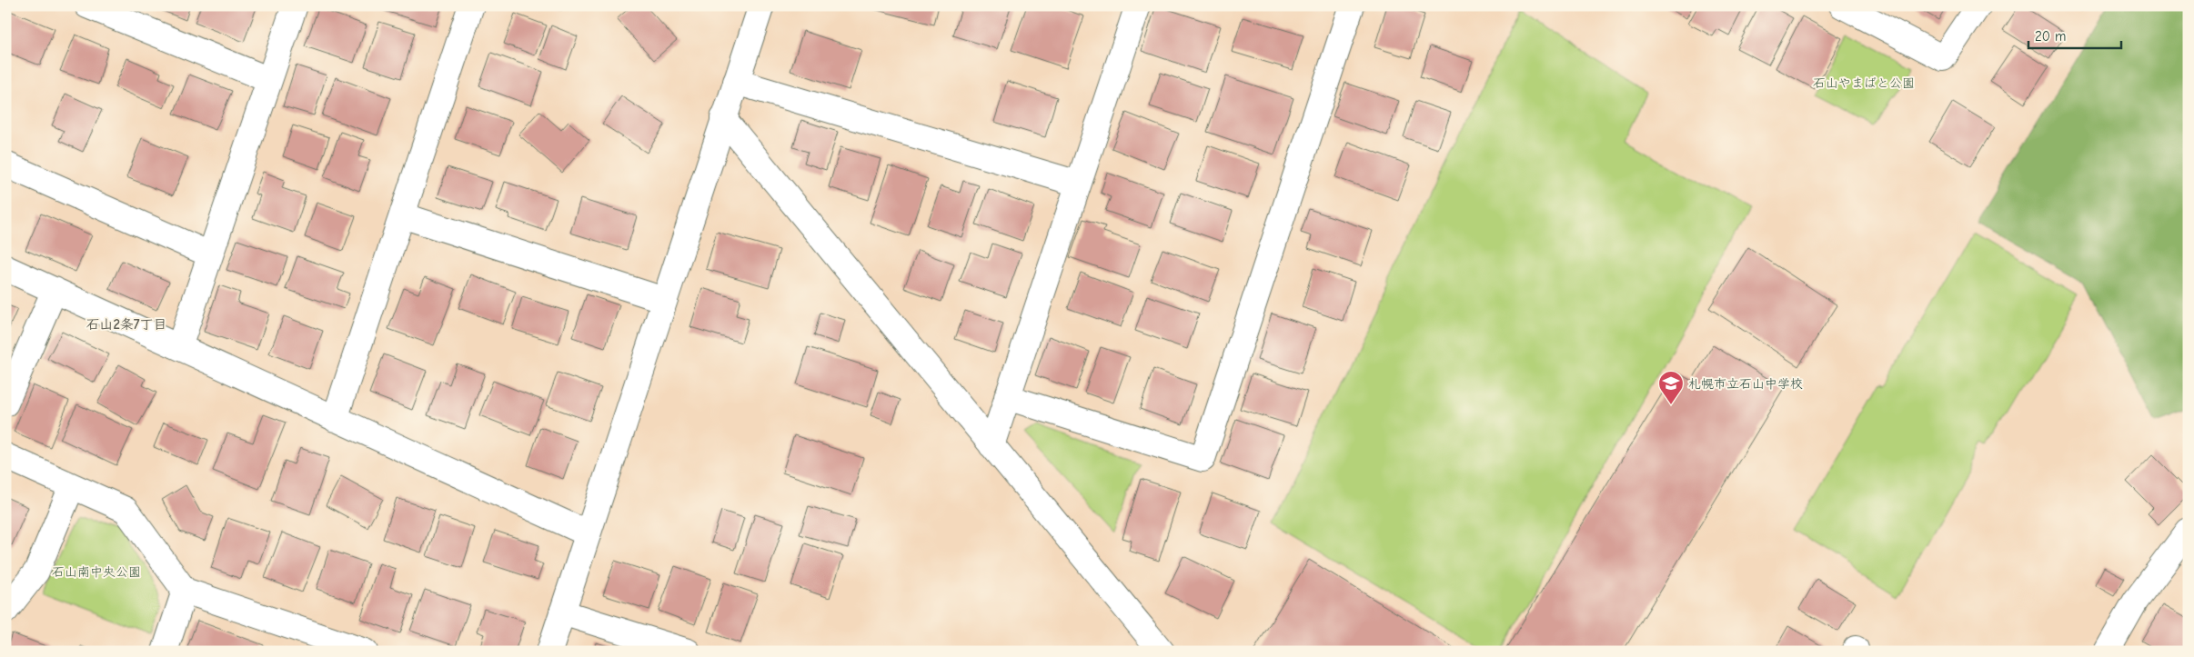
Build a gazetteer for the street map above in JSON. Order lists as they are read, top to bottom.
{
  "districts": ["石山2条7丁目"],
  "parks": ["石山やまばと公園", "石山南中央公園"],
  "places": {
    "school or university": ["札幌市立石山中学校"]
  },
  "scale_bar": "20 m"
}
